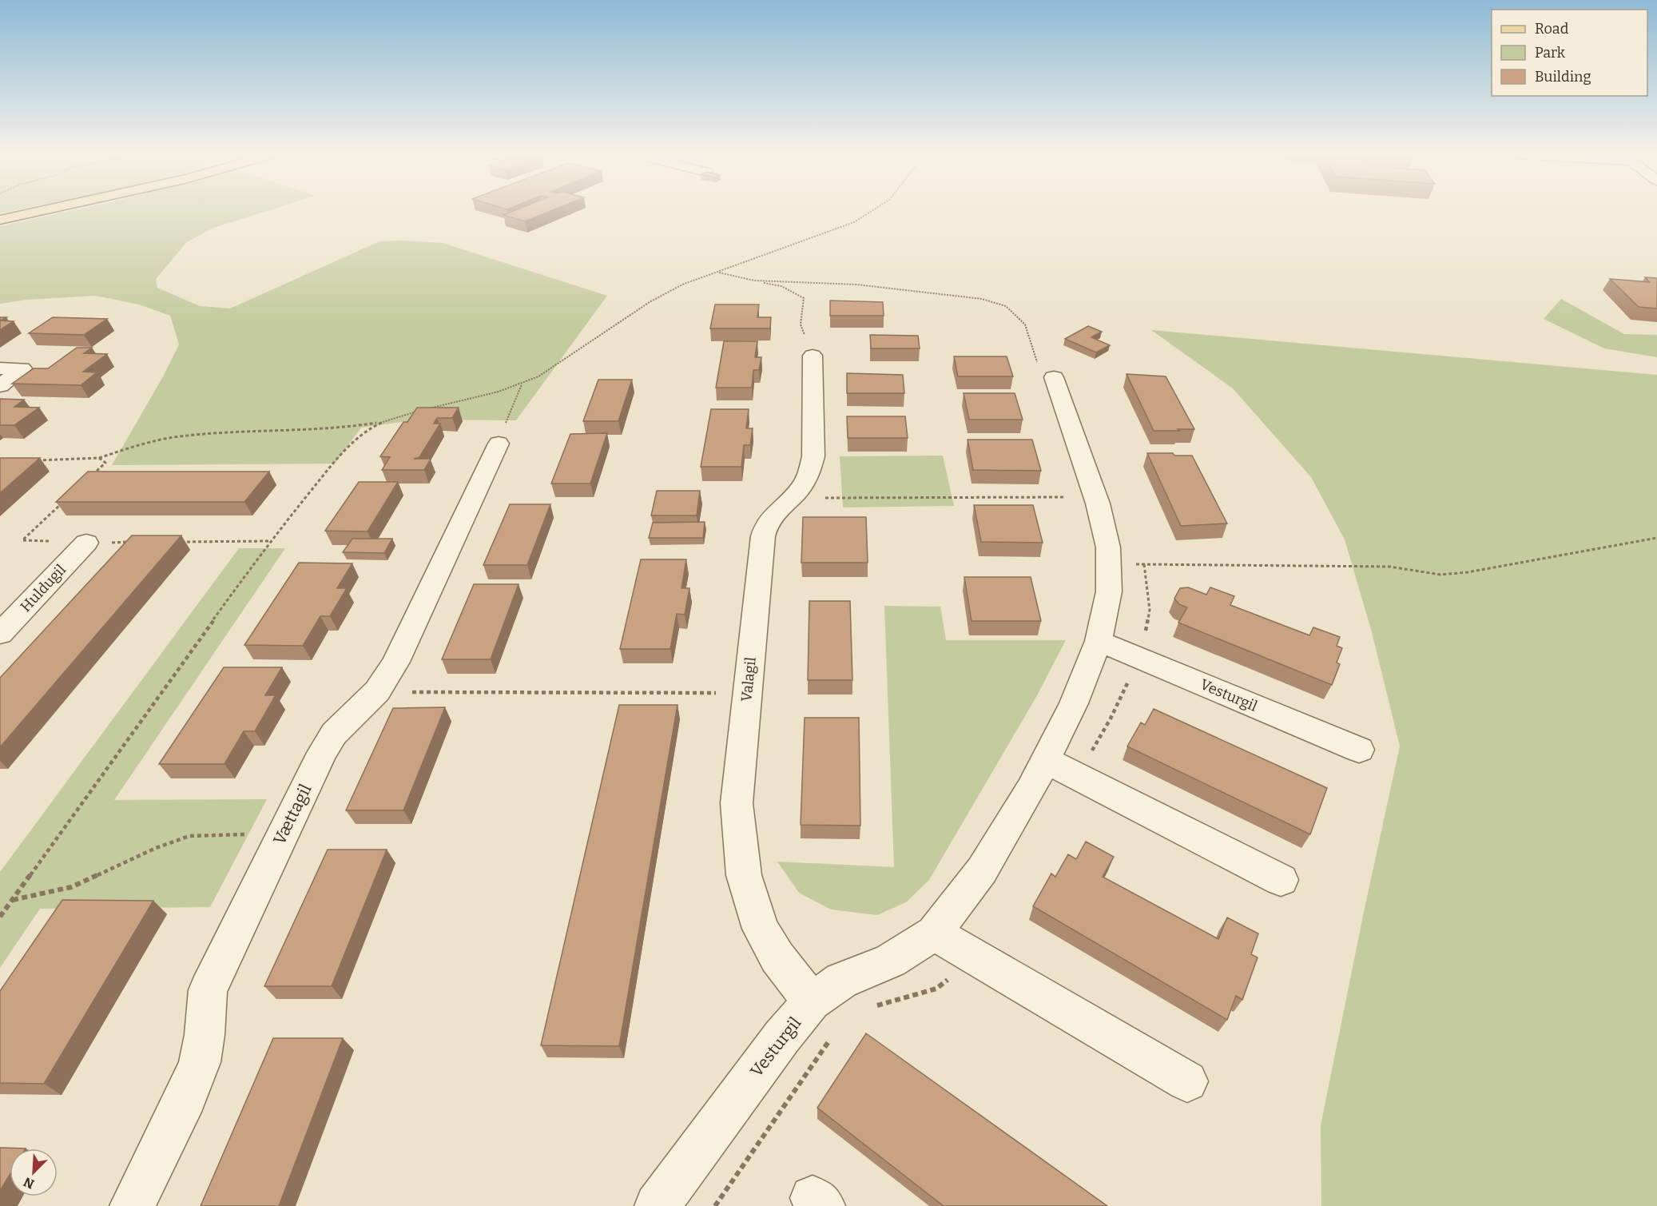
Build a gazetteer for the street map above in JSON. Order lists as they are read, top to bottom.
{
  "streets": {
    "street": [
      "Huldugil",
      "Valagil",
      "Vesturgil",
      "Vættagil"
    ]
  },
  "crossings": [
    ["Valagil", "Vesturgil"]
  ],
  "legend": ["Road", "Park", "Building"],
  "north": "bottom left"
}
